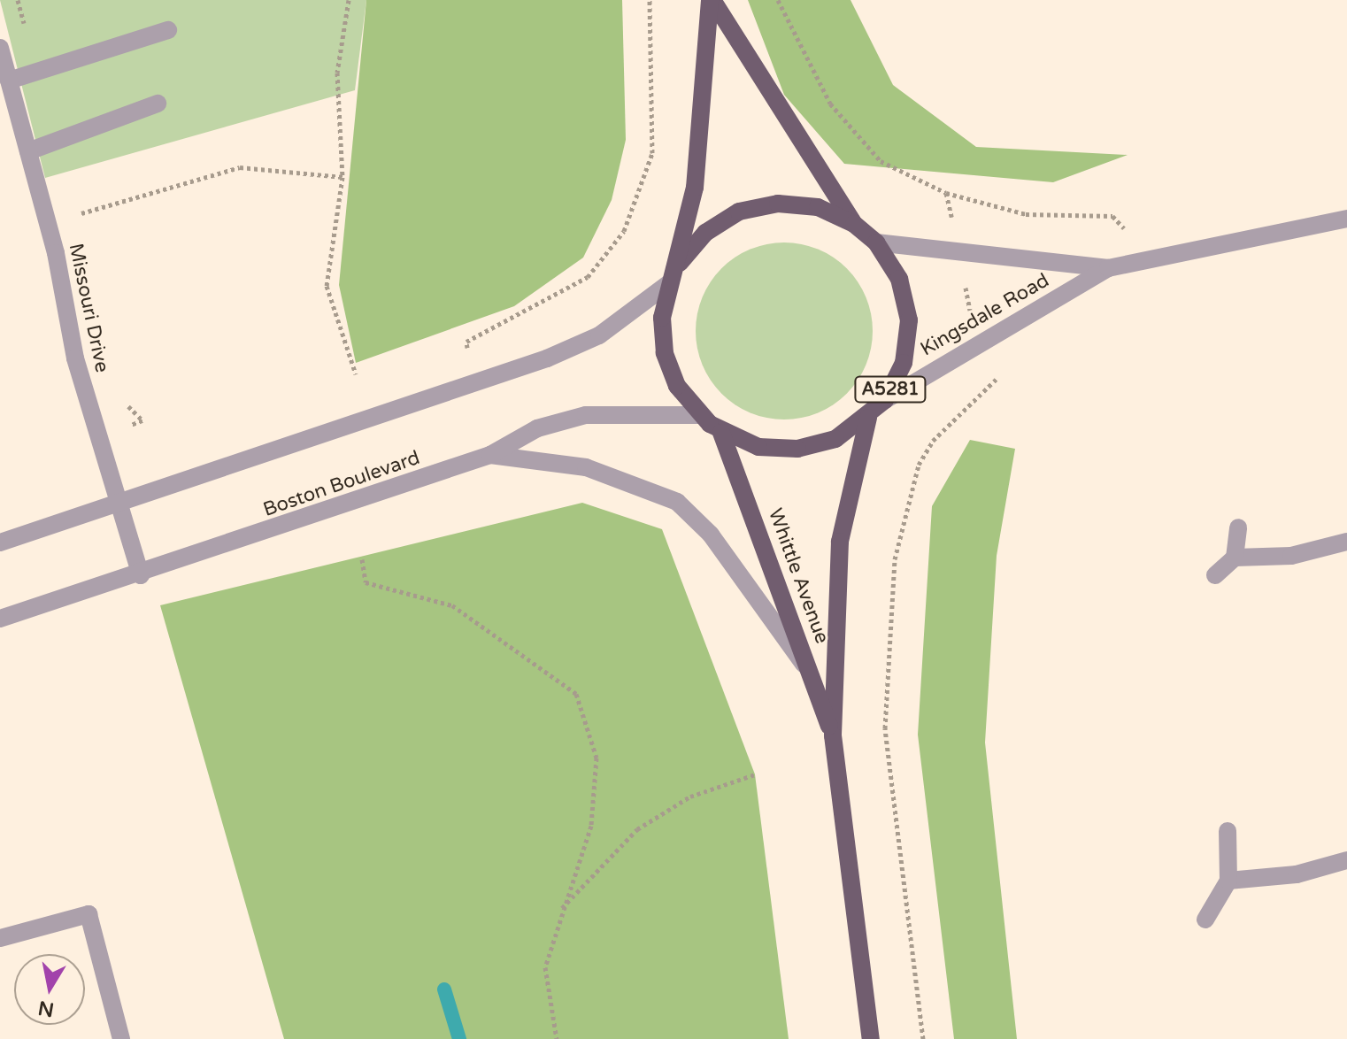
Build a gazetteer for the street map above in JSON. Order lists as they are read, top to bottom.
{
  "streets": {
    "main road": ["A5281", "Whittle Avenue"],
    "street": ["Missouri Drive", "Kingsdale Road", "Boston Boulevard"]
  },
  "crossings": [
    ["Missouri Drive", "Boston Boulevard"],
    ["Kingsdale Road", "A5281"],
    ["Kingsdale Road", "Boston Boulevard"],
    ["Kingsdale Road", "Whittle Avenue"],
    ["A5281", "Boston Boulevard"],
    ["A5281", "Whittle Avenue"],
    ["Boston Boulevard", "Whittle Avenue"]
  ],
  "north": "bottom"
}
